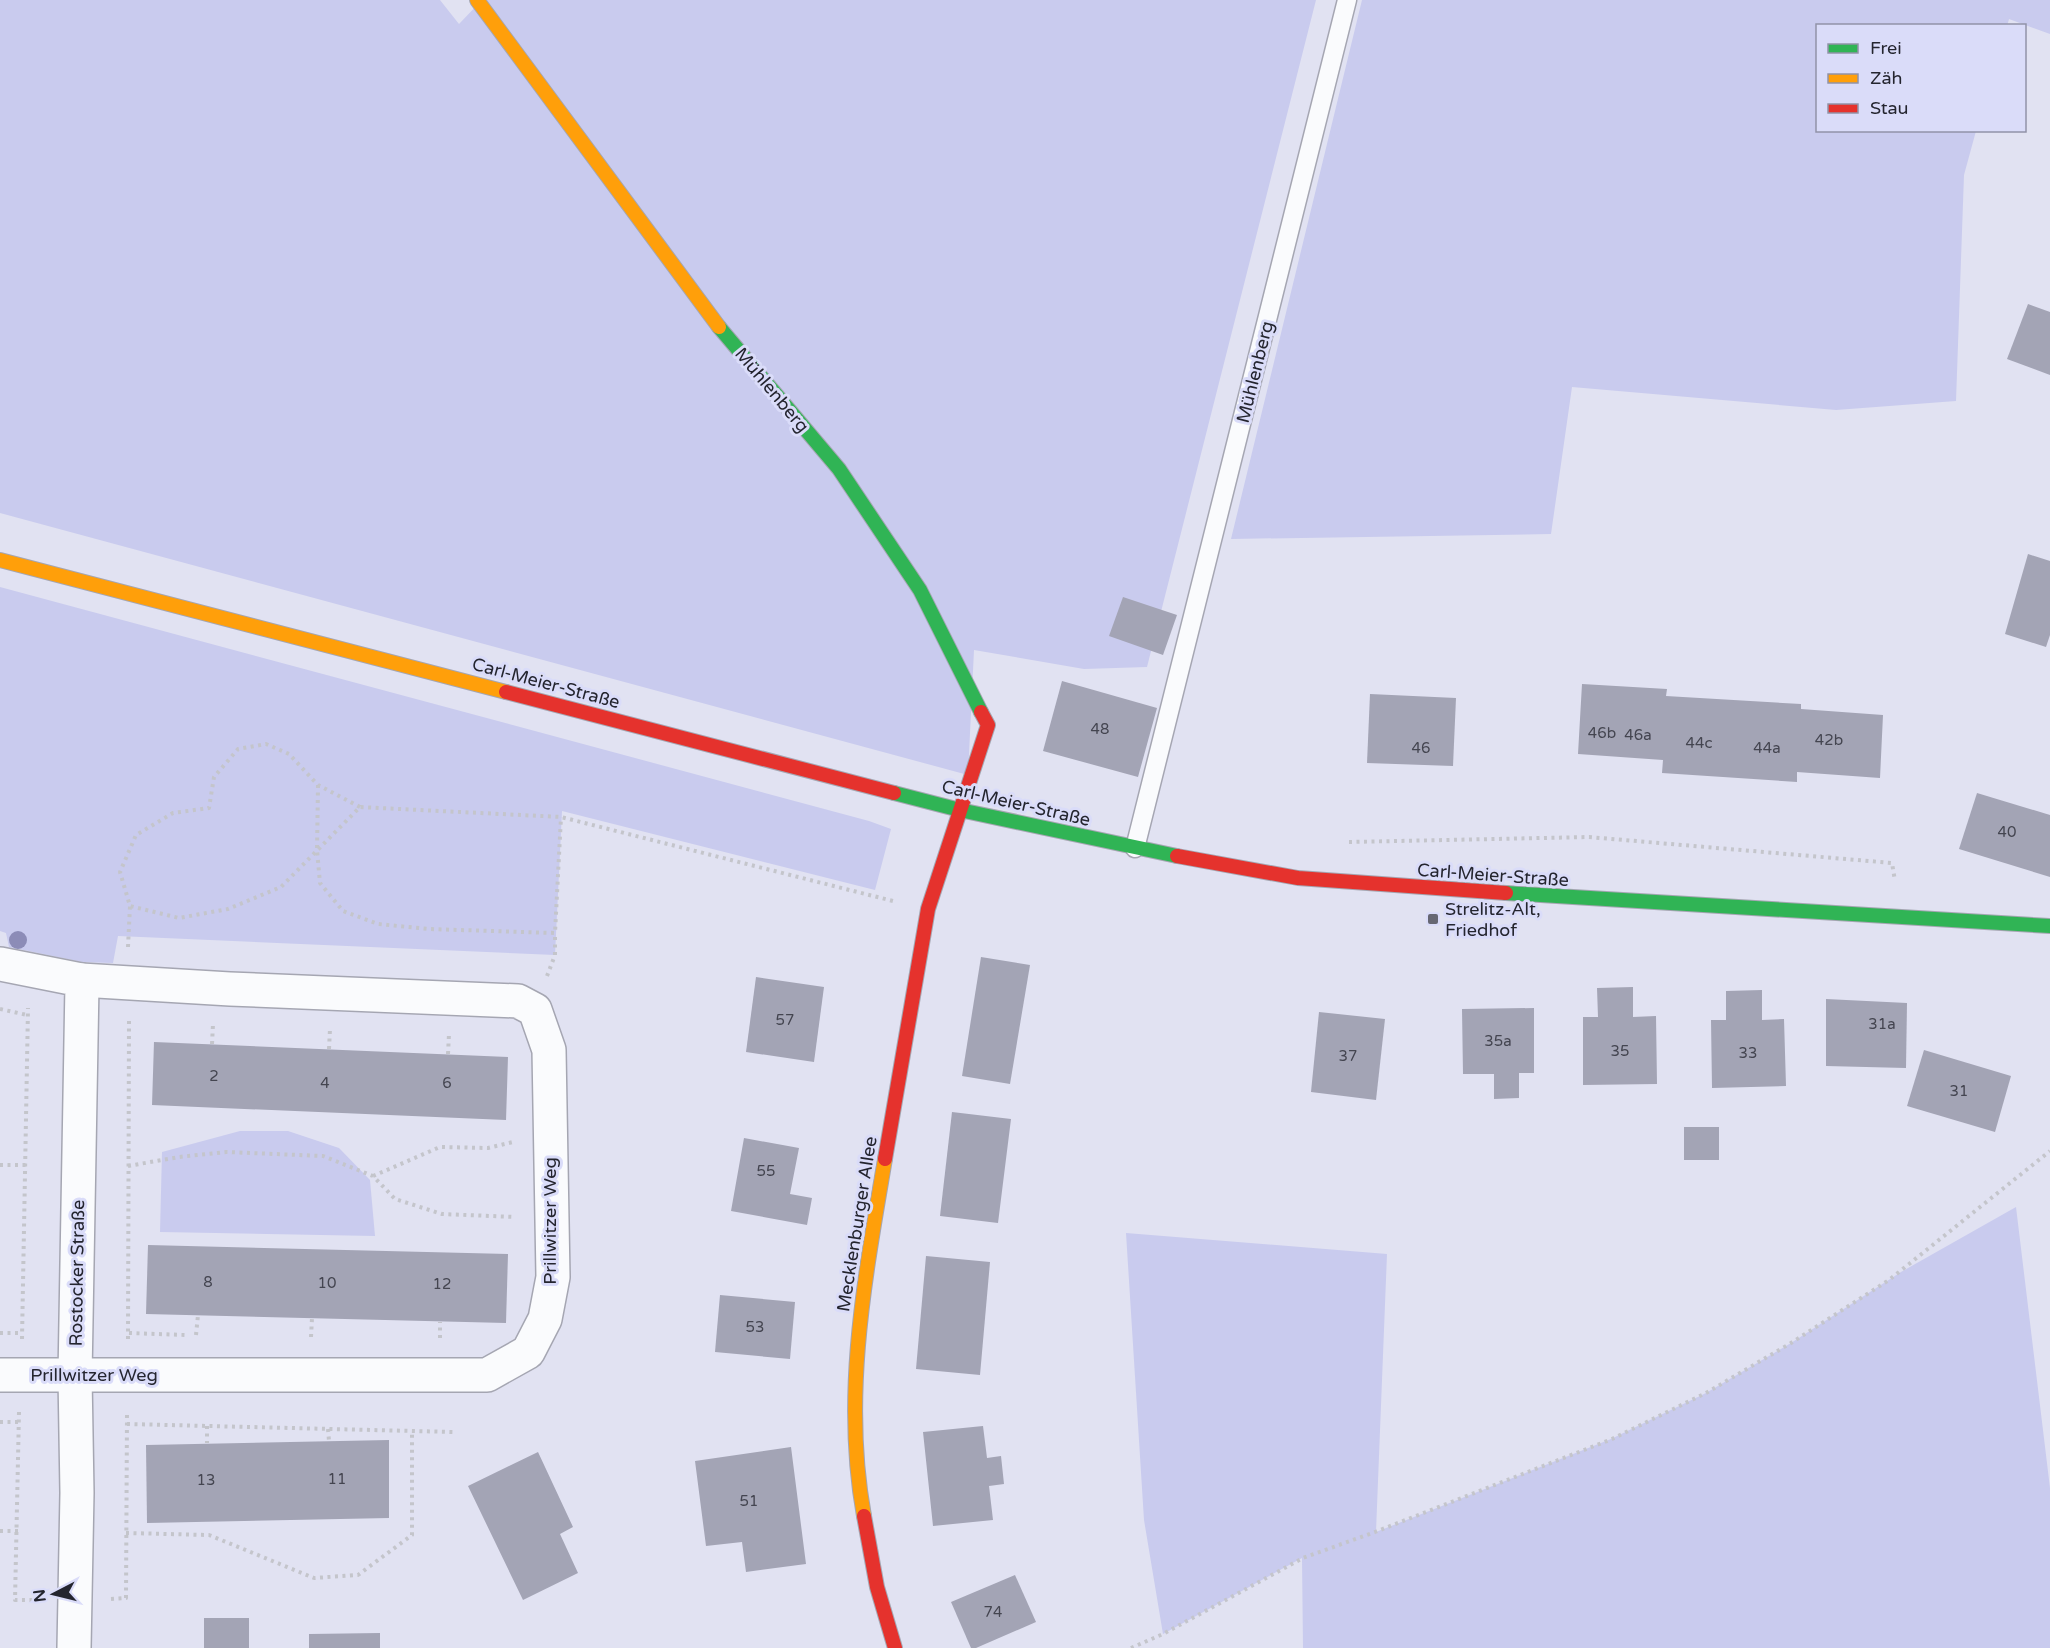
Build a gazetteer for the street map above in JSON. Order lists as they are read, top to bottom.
{
  "streets": {
    "street": [
      "Mühlenberg",
      "Carl-Meier-Straße",
      "Prillwitzer Weg",
      "Mecklenburger Allee",
      "Rostocker Straße"
    ]
  },
  "crossings": [
    ["Mühlenberg", "Carl-Meier-Straße"],
    ["Mühlenberg", "Mecklenburger Allee"],
    ["Carl-Meier-Straße", "Mecklenburger Allee"],
    ["Prillwitzer Weg", "Rostocker Straße"]
  ],
  "places": {
    "transit": ["Strelitz-Alt, Friedhof"]
  },
  "house_numbers": [
    "48",
    "46b",
    "46a",
    "42b",
    "44c",
    "46",
    "44a",
    "40",
    "57",
    "31a",
    "35a",
    "35",
    "33",
    "37",
    "2",
    "4",
    "6",
    "31",
    "55",
    "8",
    "10",
    "12",
    "53",
    "11",
    "13",
    "51",
    "74"
  ],
  "legend": ["Frei", "Zäh", "Stau"],
  "north": "left"
}
